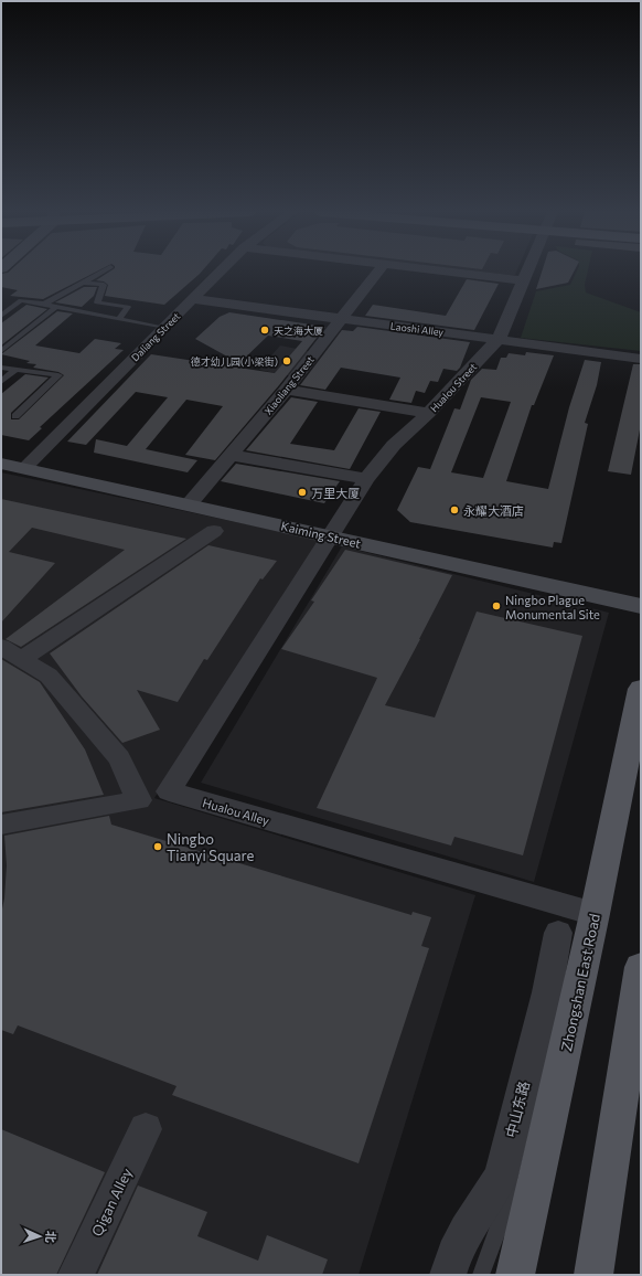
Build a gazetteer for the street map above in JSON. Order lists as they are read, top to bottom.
{
  "streets": {
    "main road": ["Zhongshan East Road"],
    "street": [
      "Laoshi Alley",
      "Daliang Street",
      "Xiaoliang Street",
      "Hualou Street",
      "Kaiming Street",
      "Hualou Alley",
      "中山东路",
      "Qigan Alley"
    ]
  },
  "crossings": [
    ["Laoshi Alley", "Daliang Street"],
    ["Laoshi Alley", "Xiaoliang Street"],
    ["Laoshi Alley", "Hualou Street"],
    ["Daliang Street", "Kaiming Street"],
    ["Xiaoliang Street", "Kaiming Street"],
    ["Hualou Street", "Kaiming Street"],
    ["Hualou Street", "Hualou Alley"],
    ["Kaiming Street", "Hualou Alley"],
    ["Hualou Alley", "Zhongshan East Road"]
  ],
  "places": [
    "天之海大厦",
    "德才幼儿园(小梁街)",
    "万里大厦",
    "永耀大酒店",
    "Ningbo Plague Monumental Site",
    "Ningbo Tianyi Square"
  ],
  "north": "right"
}
